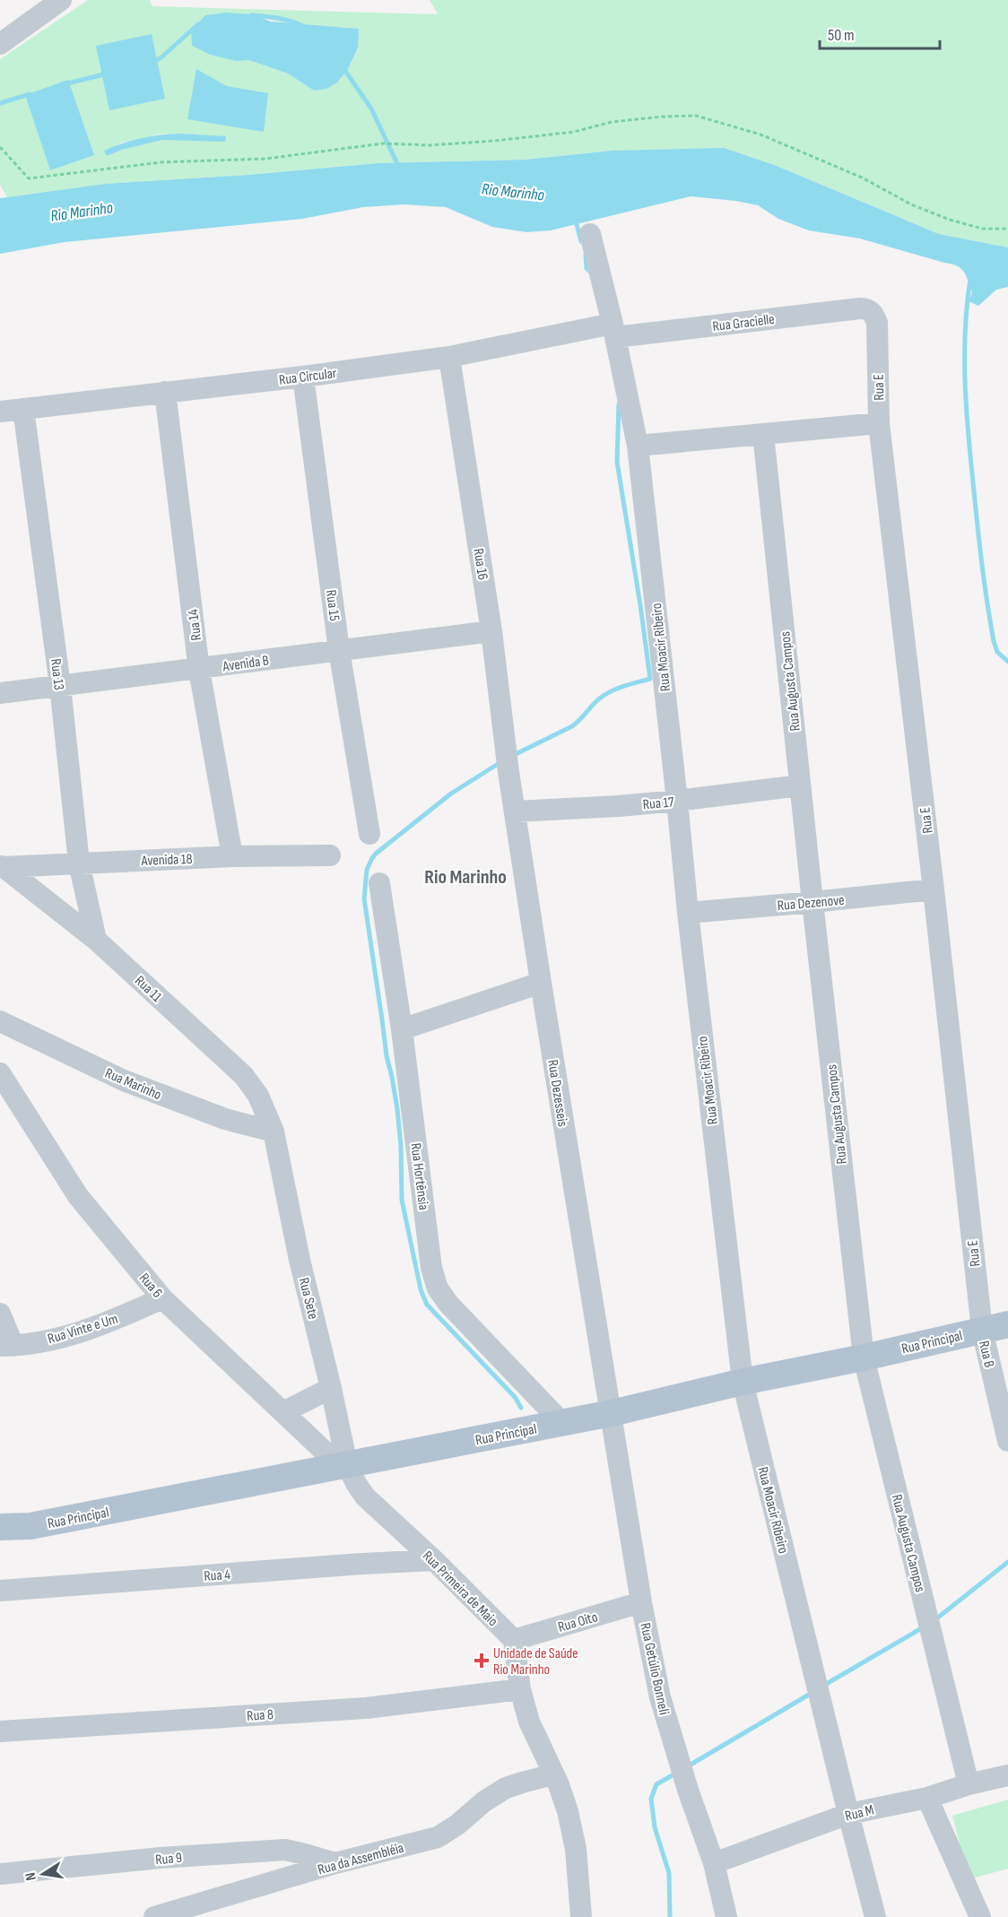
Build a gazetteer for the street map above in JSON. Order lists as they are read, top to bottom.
{
  "streets": {
    "main road": ["Rua Principal"],
    "street": [
      "Rua Gracielle",
      "Rua Circular",
      "Rua E",
      "Rua 16",
      "Rua 15",
      "Rua 14",
      "Rua Moacir Ribeiro",
      "Avenida B",
      "Rua 13",
      "Rua Augusta Campos",
      "Rua 17",
      "Avenida 18",
      "Rua Dezenove",
      "Rua 11",
      "Rua Marinho",
      "Rua Dezesseis",
      "Rua Hortênsia",
      "Rua 6",
      "Rua Sete",
      "Rua Vinte e Um",
      "Rua B",
      "Rua 4",
      "Rua Primeira de Maio",
      "Rua Oito",
      "Rua Getúlio Bonneli",
      "Rua 8",
      "Rua M",
      "Rua 9",
      "Rua da Assembléia"
    ]
  },
  "crossings": [
    ["Rua Gracielle", "Rua Circular"],
    ["Rua Gracielle", "Rua E"],
    ["Rua Gracielle", "Rua Moacir Ribeiro"],
    ["Rua Circular", "Rua 16"],
    ["Rua Circular", "Rua 15"],
    ["Rua Circular", "Rua 14"],
    ["Rua Circular", "Rua Moacir Ribeiro"],
    ["Rua Circular", "Rua 13"],
    ["Rua E", "Rua Dezenove"],
    ["Rua E", "Rua Principal"],
    ["Rua E", "Rua B"],
    ["Rua 16", "Avenida B"],
    ["Rua 16", "Rua Dezesseis"],
    ["Rua 15", "Avenida B"],
    ["Rua 14", "Avenida B"],
    ["Rua 14", "Avenida 18"],
    ["Rua Moacir Ribeiro", "Rua 17"],
    ["Rua Moacir Ribeiro", "Rua Dezenove"],
    ["Rua Moacir Ribeiro", "Rua Principal"],
    ["Rua Moacir Ribeiro", "Rua M"],
    ["Avenida B", "Rua 13"],
    ["Rua 13", "Avenida 18"],
    ["Rua 13", "Rua 11"],
    ["Rua Augusta Campos", "Rua 17"],
    ["Rua Augusta Campos", "Rua Dezenove"],
    ["Rua Augusta Campos", "Rua Principal"],
    ["Rua Augusta Campos", "Rua M"],
    ["Rua 17", "Rua Dezesseis"],
    ["Avenida 18", "Rua 11"],
    ["Rua 11", "Rua Marinho"],
    ["Rua 11", "Rua Sete"],
    ["Rua Marinho", "Rua Sete"],
    ["Rua Dezesseis", "Rua Principal"],
    ["Rua Dezesseis", "Rua Getúlio Bonneli"],
    ["Rua Hortênsia", "Rua Principal"],
    ["Rua 6", "Rua Sete"],
    ["Rua 6", "Rua Vinte e Um"],
    ["Rua 6", "Rua Principal"],
    ["Rua 6", "Rua Primeira de Maio"],
    ["Rua Sete", "Rua Principal"],
    ["Rua Sete", "Rua Primeira de Maio"],
    ["Rua Principal", "Rua B"],
    ["Rua Principal", "Rua Primeira de Maio"],
    ["Rua Principal", "Rua Getúlio Bonneli"],
    ["Rua 4", "Rua Primeira de Maio"],
    ["Rua Primeira de Maio", "Rua Oito"],
    ["Rua Oito", "Rua Getúlio Bonneli"],
    ["Rua Getúlio Bonneli", "Rua M"],
    ["Rua 9", "Rua da Assembléia"]
  ],
  "districts": ["Rio Marinho"],
  "water": ["Rio Marinho"],
  "places": {
    "health": ["Unidade de Saúde Rio Marinho"]
  },
  "scale_bar": "50 m",
  "north": "left"
}
